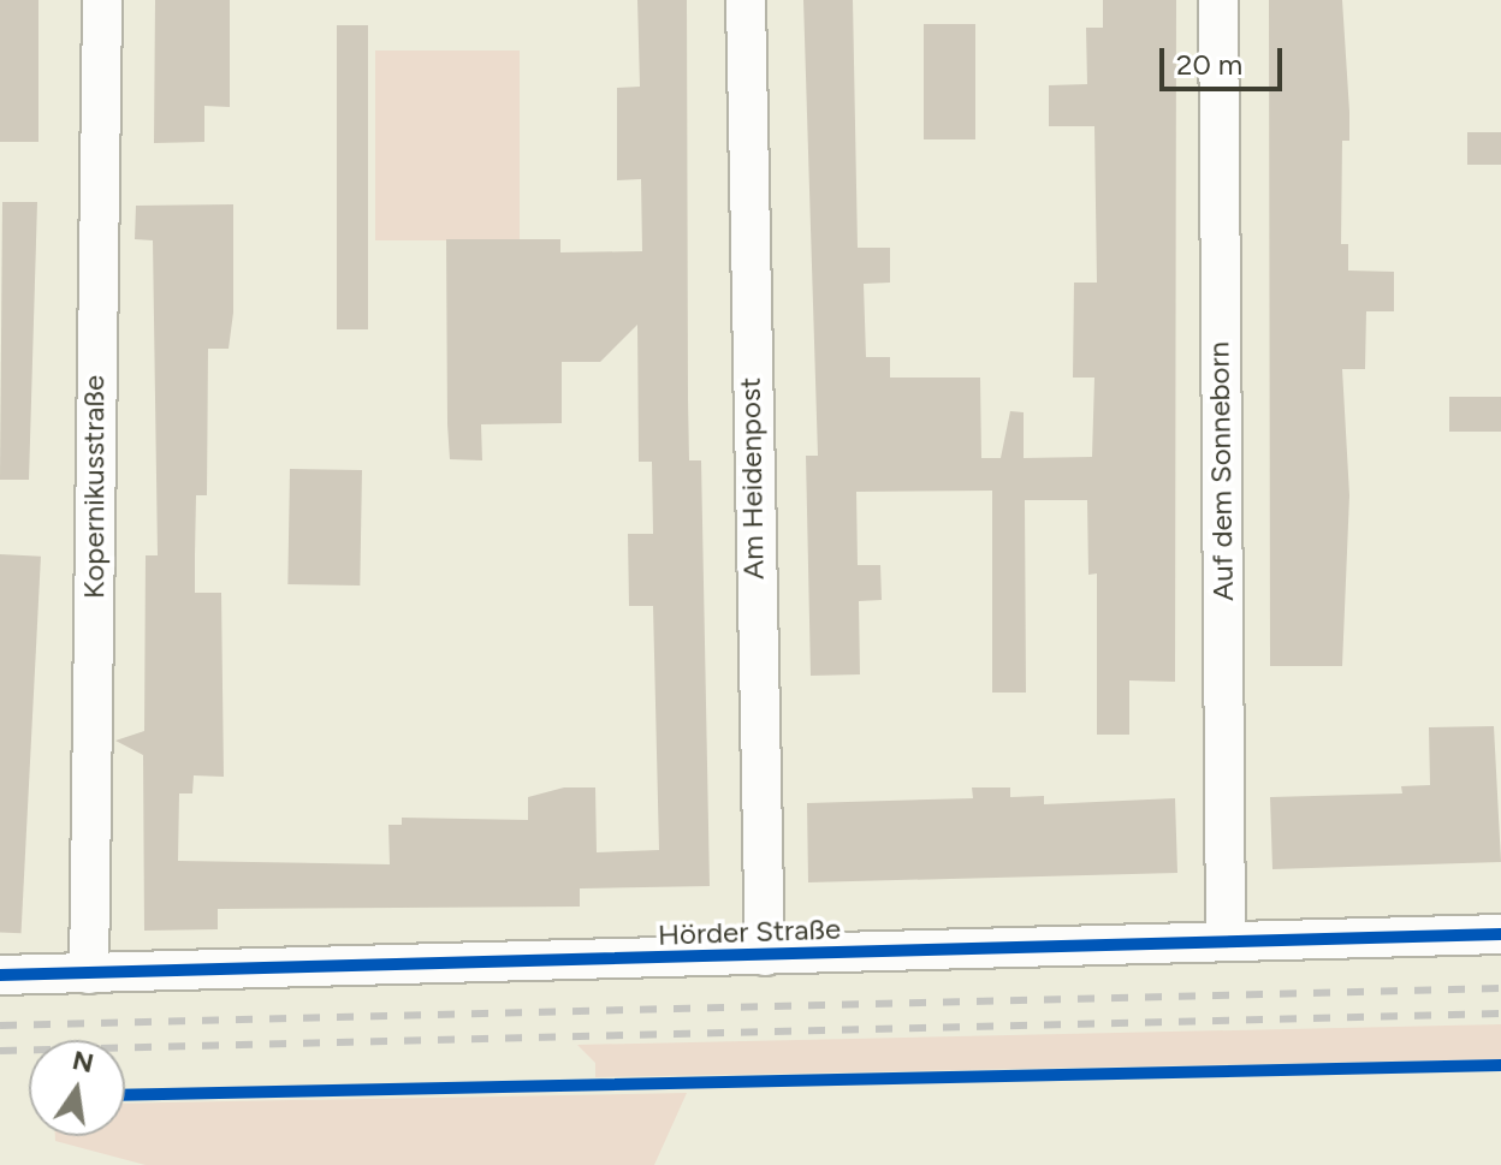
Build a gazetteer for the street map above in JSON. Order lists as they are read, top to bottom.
{
  "streets": {
    "street": [
      "Auf dem Sonneborn",
      "Am Heidenpost",
      "Kopernikusstraße",
      "Hörder Straße"
    ]
  },
  "crossings": [
    ["Auf dem Sonneborn", "Hörder Straße"],
    ["Am Heidenpost", "Hörder Straße"],
    ["Kopernikusstraße", "Hörder Straße"]
  ],
  "scale_bar": "20 m",
  "north": "top"
}
